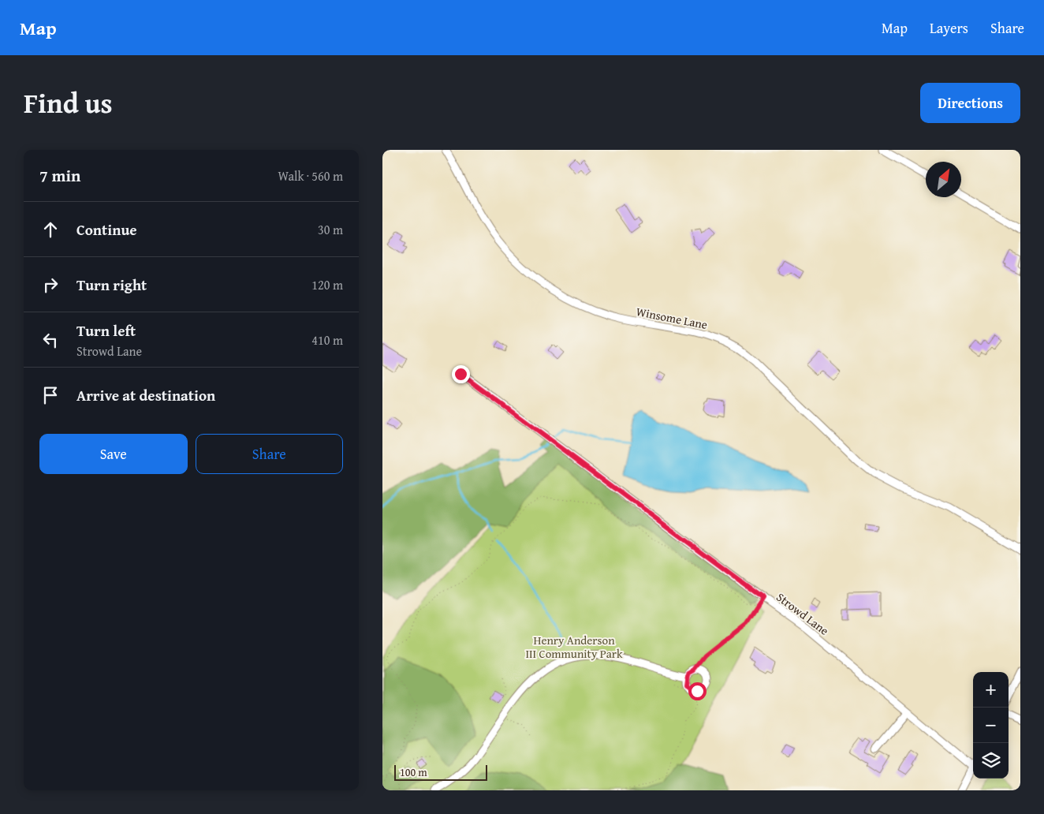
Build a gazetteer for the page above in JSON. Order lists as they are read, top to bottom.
{
  "streets": {
    "street": ["Winsome Lane", "Strowd Lane"]
  },
  "parks": ["Henry Anderson III Community Park"],
  "scale_bar": "100 m",
  "north": "top right",
  "page": {
    "header": "Map",
    "nav": ["Map", "Layers", "Share"],
    "title": "Find us",
    "buttons": [
      "Directions",
      ["Save", "Share"]
    ],
    "heading": ["7 min", "Walk · 560 m"],
    "list": [
      ["Continue", "30 m"],
      ["Turn right", "120 m"],
      ["Turn left", "Strowd Lane", "410 m"],
      "Arrive at destination"
    ],
    "map_buttons": ["+", "−"],
    "scale": "100 m"
  }
}
